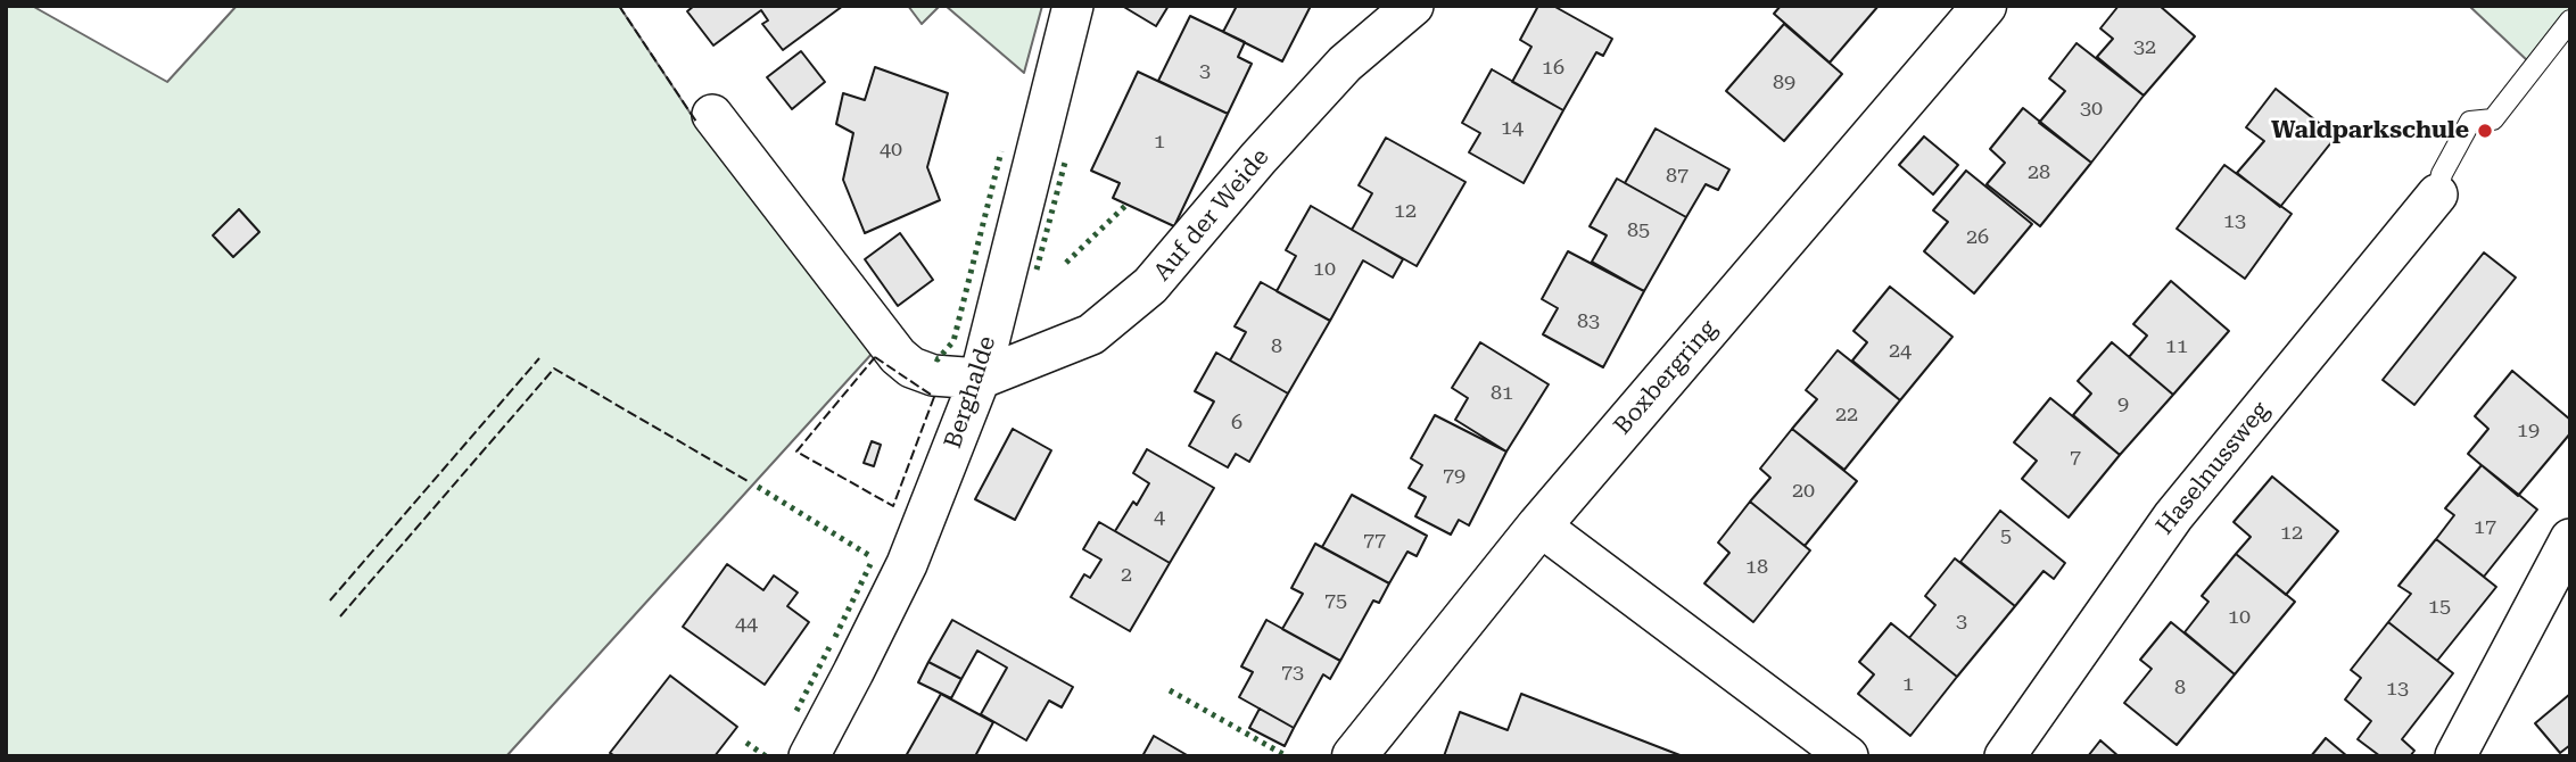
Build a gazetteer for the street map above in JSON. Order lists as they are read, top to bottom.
{
  "streets": {
    "street": [
      "Auf der Weide",
      "Boxbergring",
      "Berghalde",
      "Haselnussweg"
    ]
  },
  "crossings": [
    ["Auf der Weide", "Berghalde"]
  ],
  "places": ["Waldparkschule"],
  "house_numbers": [
    "32",
    "16",
    "3",
    "89",
    "30",
    "14",
    "1",
    "40",
    "28",
    "87",
    "12",
    "13",
    "85",
    "26",
    "10",
    "83",
    "8",
    "11",
    "24",
    "81",
    "9",
    "22",
    "6",
    "19",
    "7",
    "79",
    "20",
    "4",
    "17",
    "12",
    "5",
    "77",
    "18",
    "2",
    "75",
    "15",
    "10",
    "3",
    "44",
    "73",
    "1",
    "8",
    "13"
  ]
}
